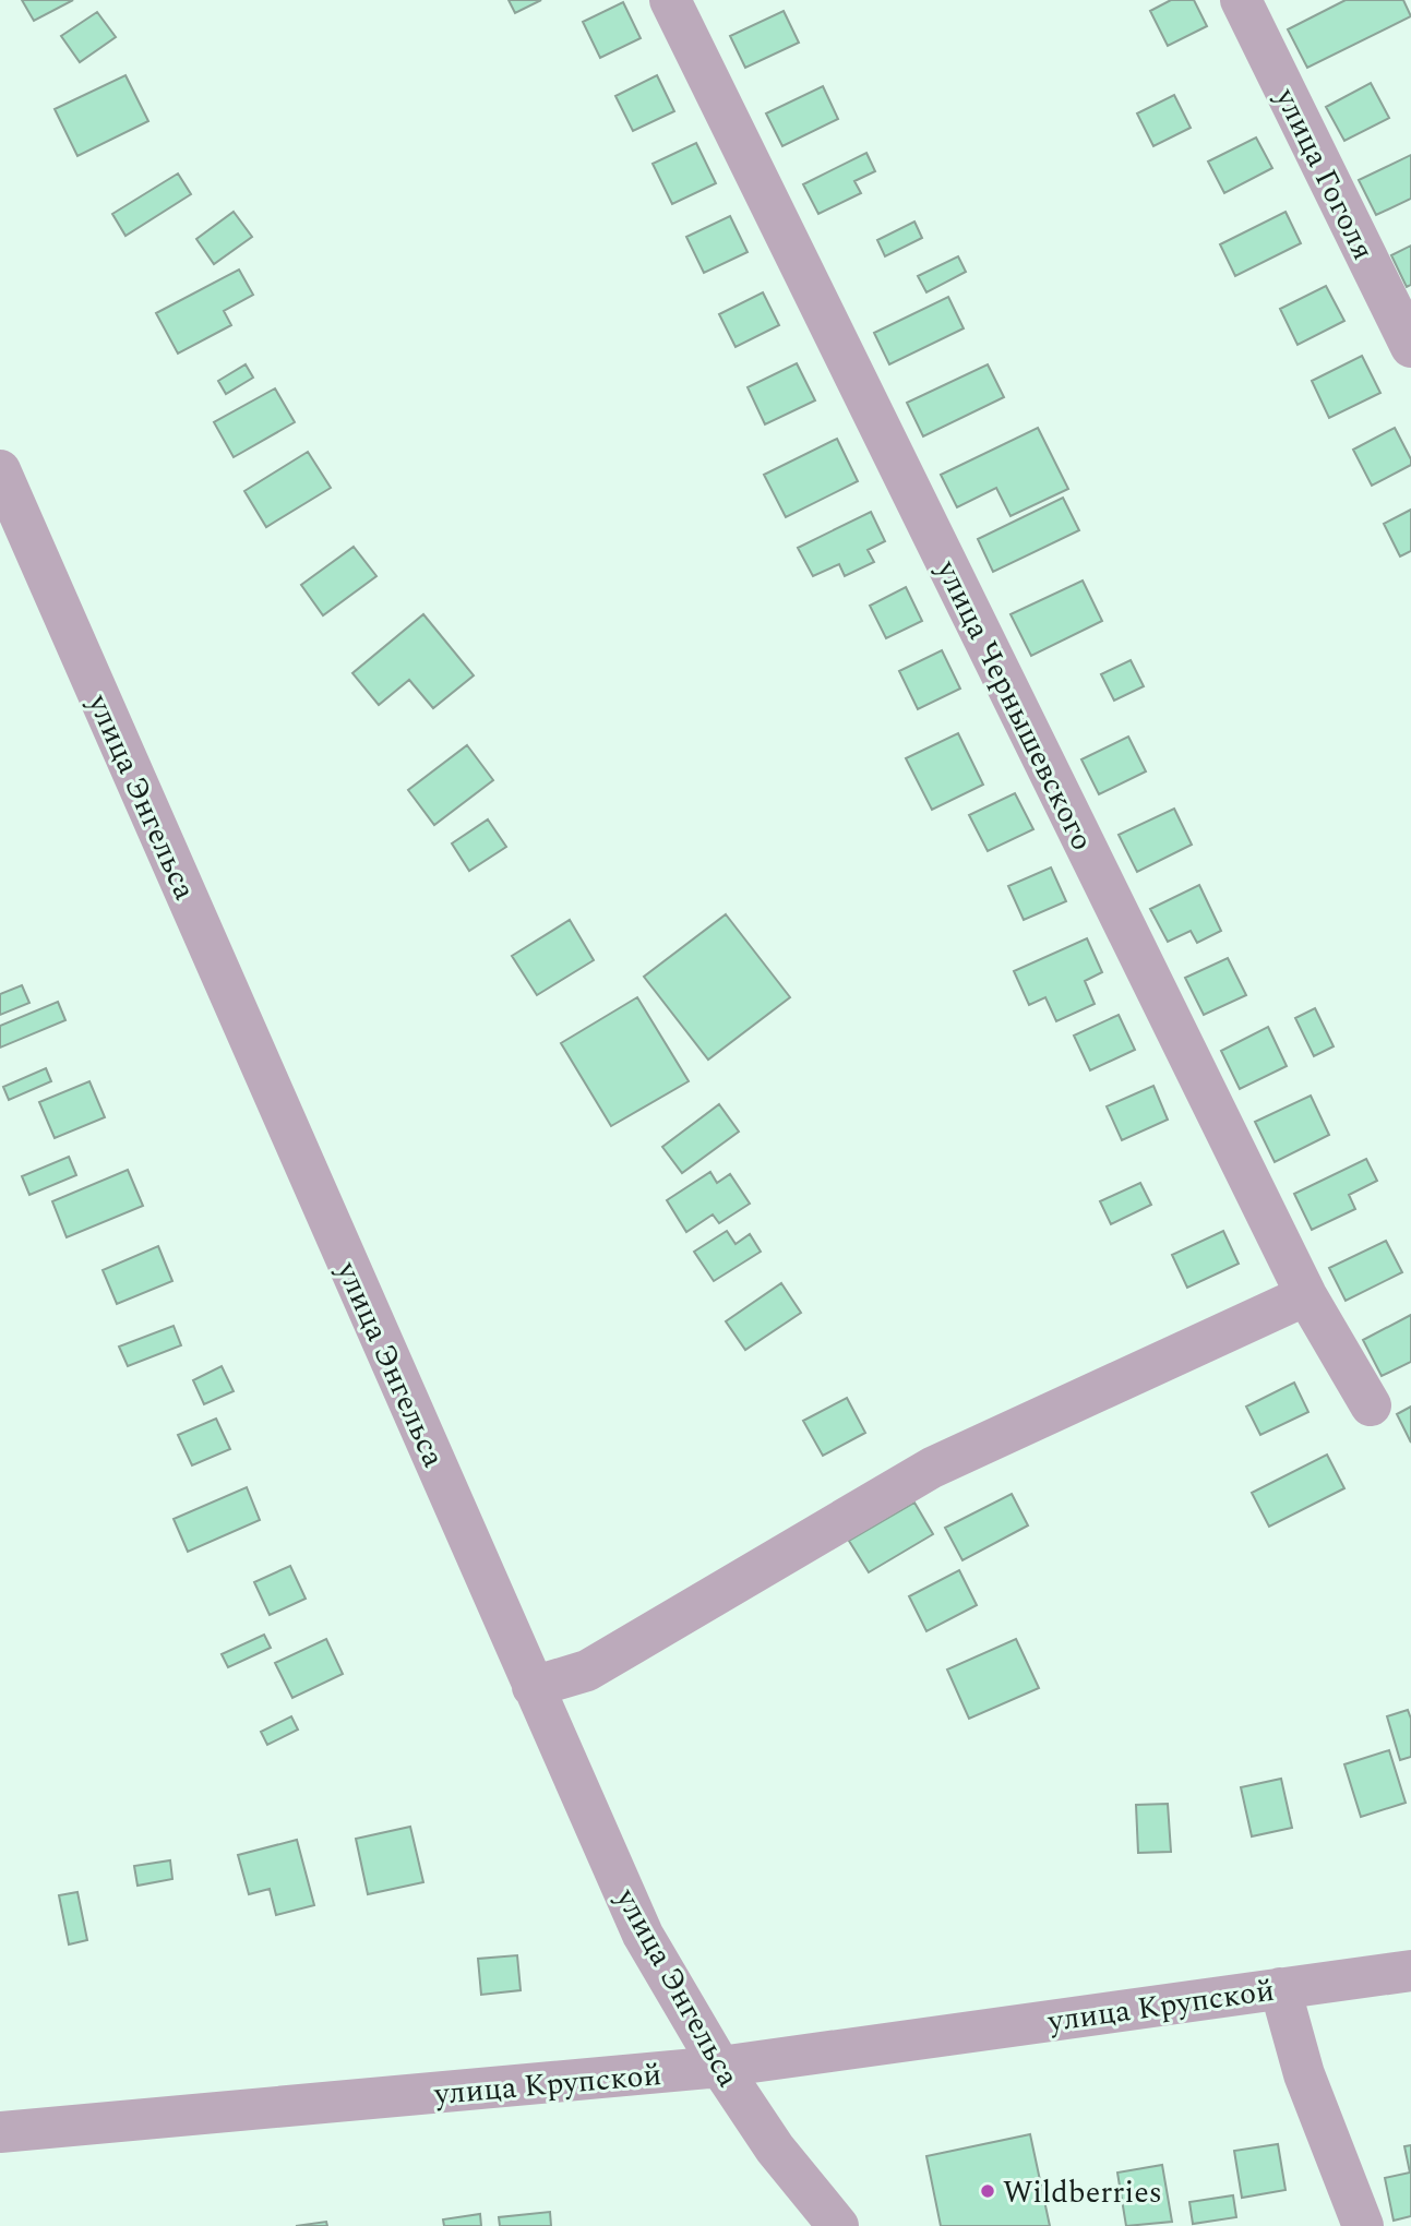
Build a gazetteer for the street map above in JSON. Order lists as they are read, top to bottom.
{
  "streets": {
    "street": [
      "улица Гоголя",
      "улица Чернышевского",
      "улица Энгельса",
      "улица Крупской"
    ]
  },
  "crossings": [
    ["улица Энгельса", "улица Крупской"]
  ],
  "places": ["Wildberries"]
}
